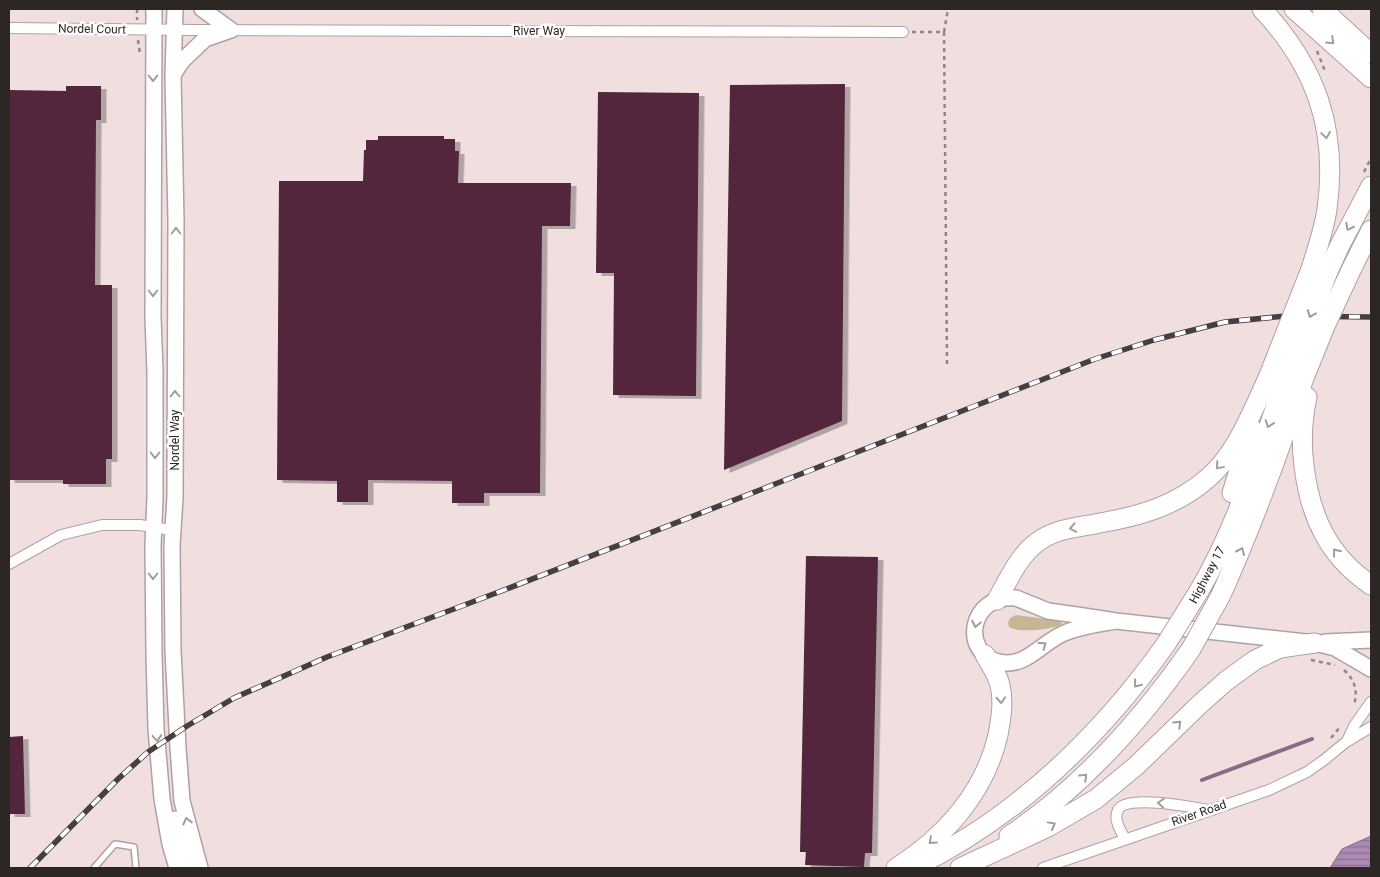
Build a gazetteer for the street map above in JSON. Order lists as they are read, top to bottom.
{
  "streets": {
    "highway": ["Highway 17"],
    "street": [
      "Nordel Court",
      "River Way",
      "Nordel Way",
      "River Road"
    ]
  },
  "crossings": [
    ["Nordel Court", "River Way"],
    ["Nordel Court", "Nordel Way"],
    ["River Way", "Nordel Way"]
  ]
}
